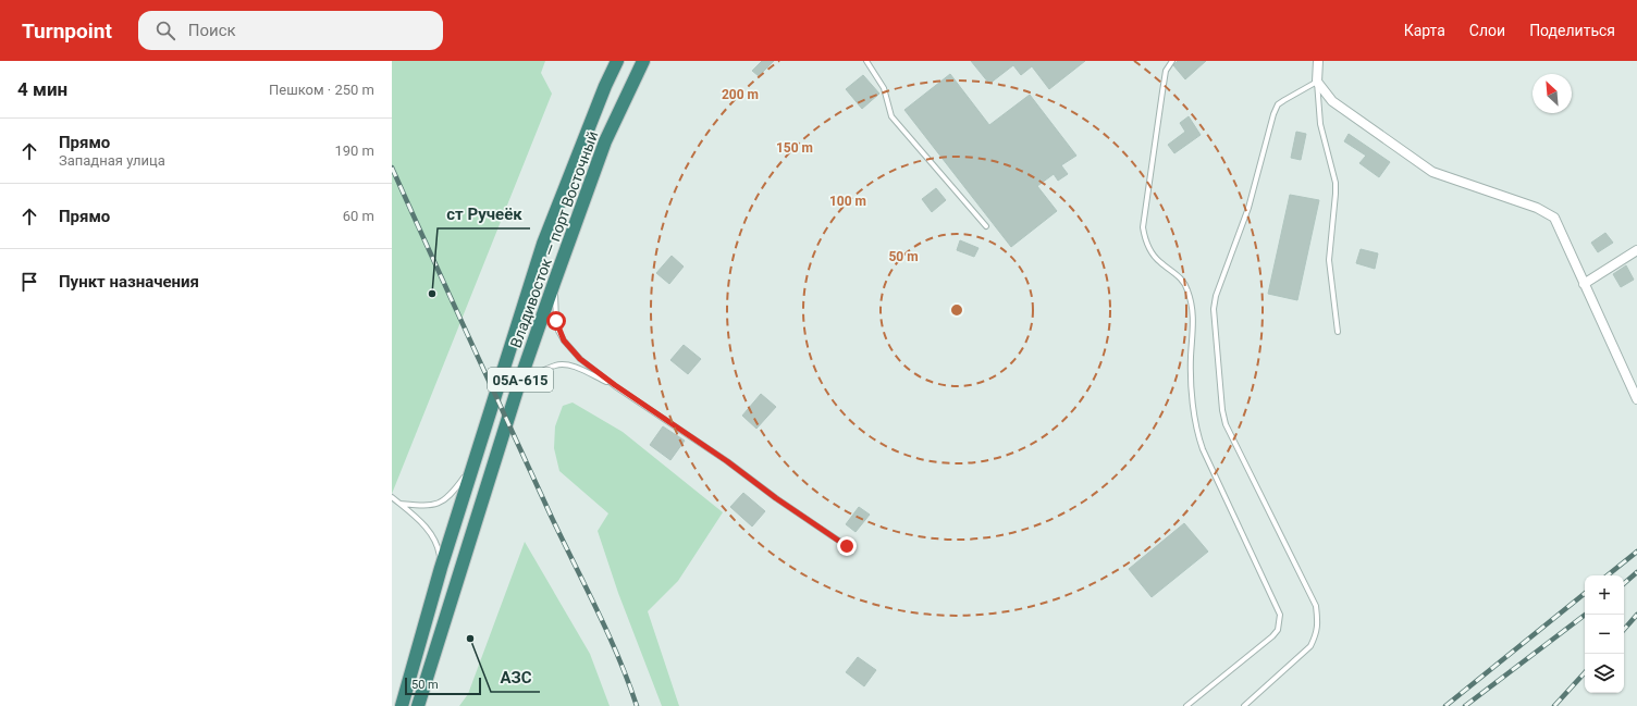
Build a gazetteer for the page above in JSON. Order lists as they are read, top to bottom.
{
  "streets": {
    "highway": ["Владивосток — порт Восточный", "05А-615"]
  },
  "places": ["ст Ручеёк", "АЗС"],
  "scale_bar": "50 m",
  "north": "top left",
  "page": {
    "header": "Turnpoint",
    "search": "Поиск",
    "nav": ["Карта", "Слои", "Поделиться"],
    "heading": ["4 мин", "Пешком · 250 m"],
    "list": [
      ["Прямо", "Западная улица", "190 m"],
      ["Прямо", "60 m"],
      "Пункт назначения"
    ],
    "map_buttons": ["+", "−"],
    "scale": "50 m"
  },
  "rings": [
    "200 m",
    "150 m",
    "100 m",
    "50 m"
  ]
}
